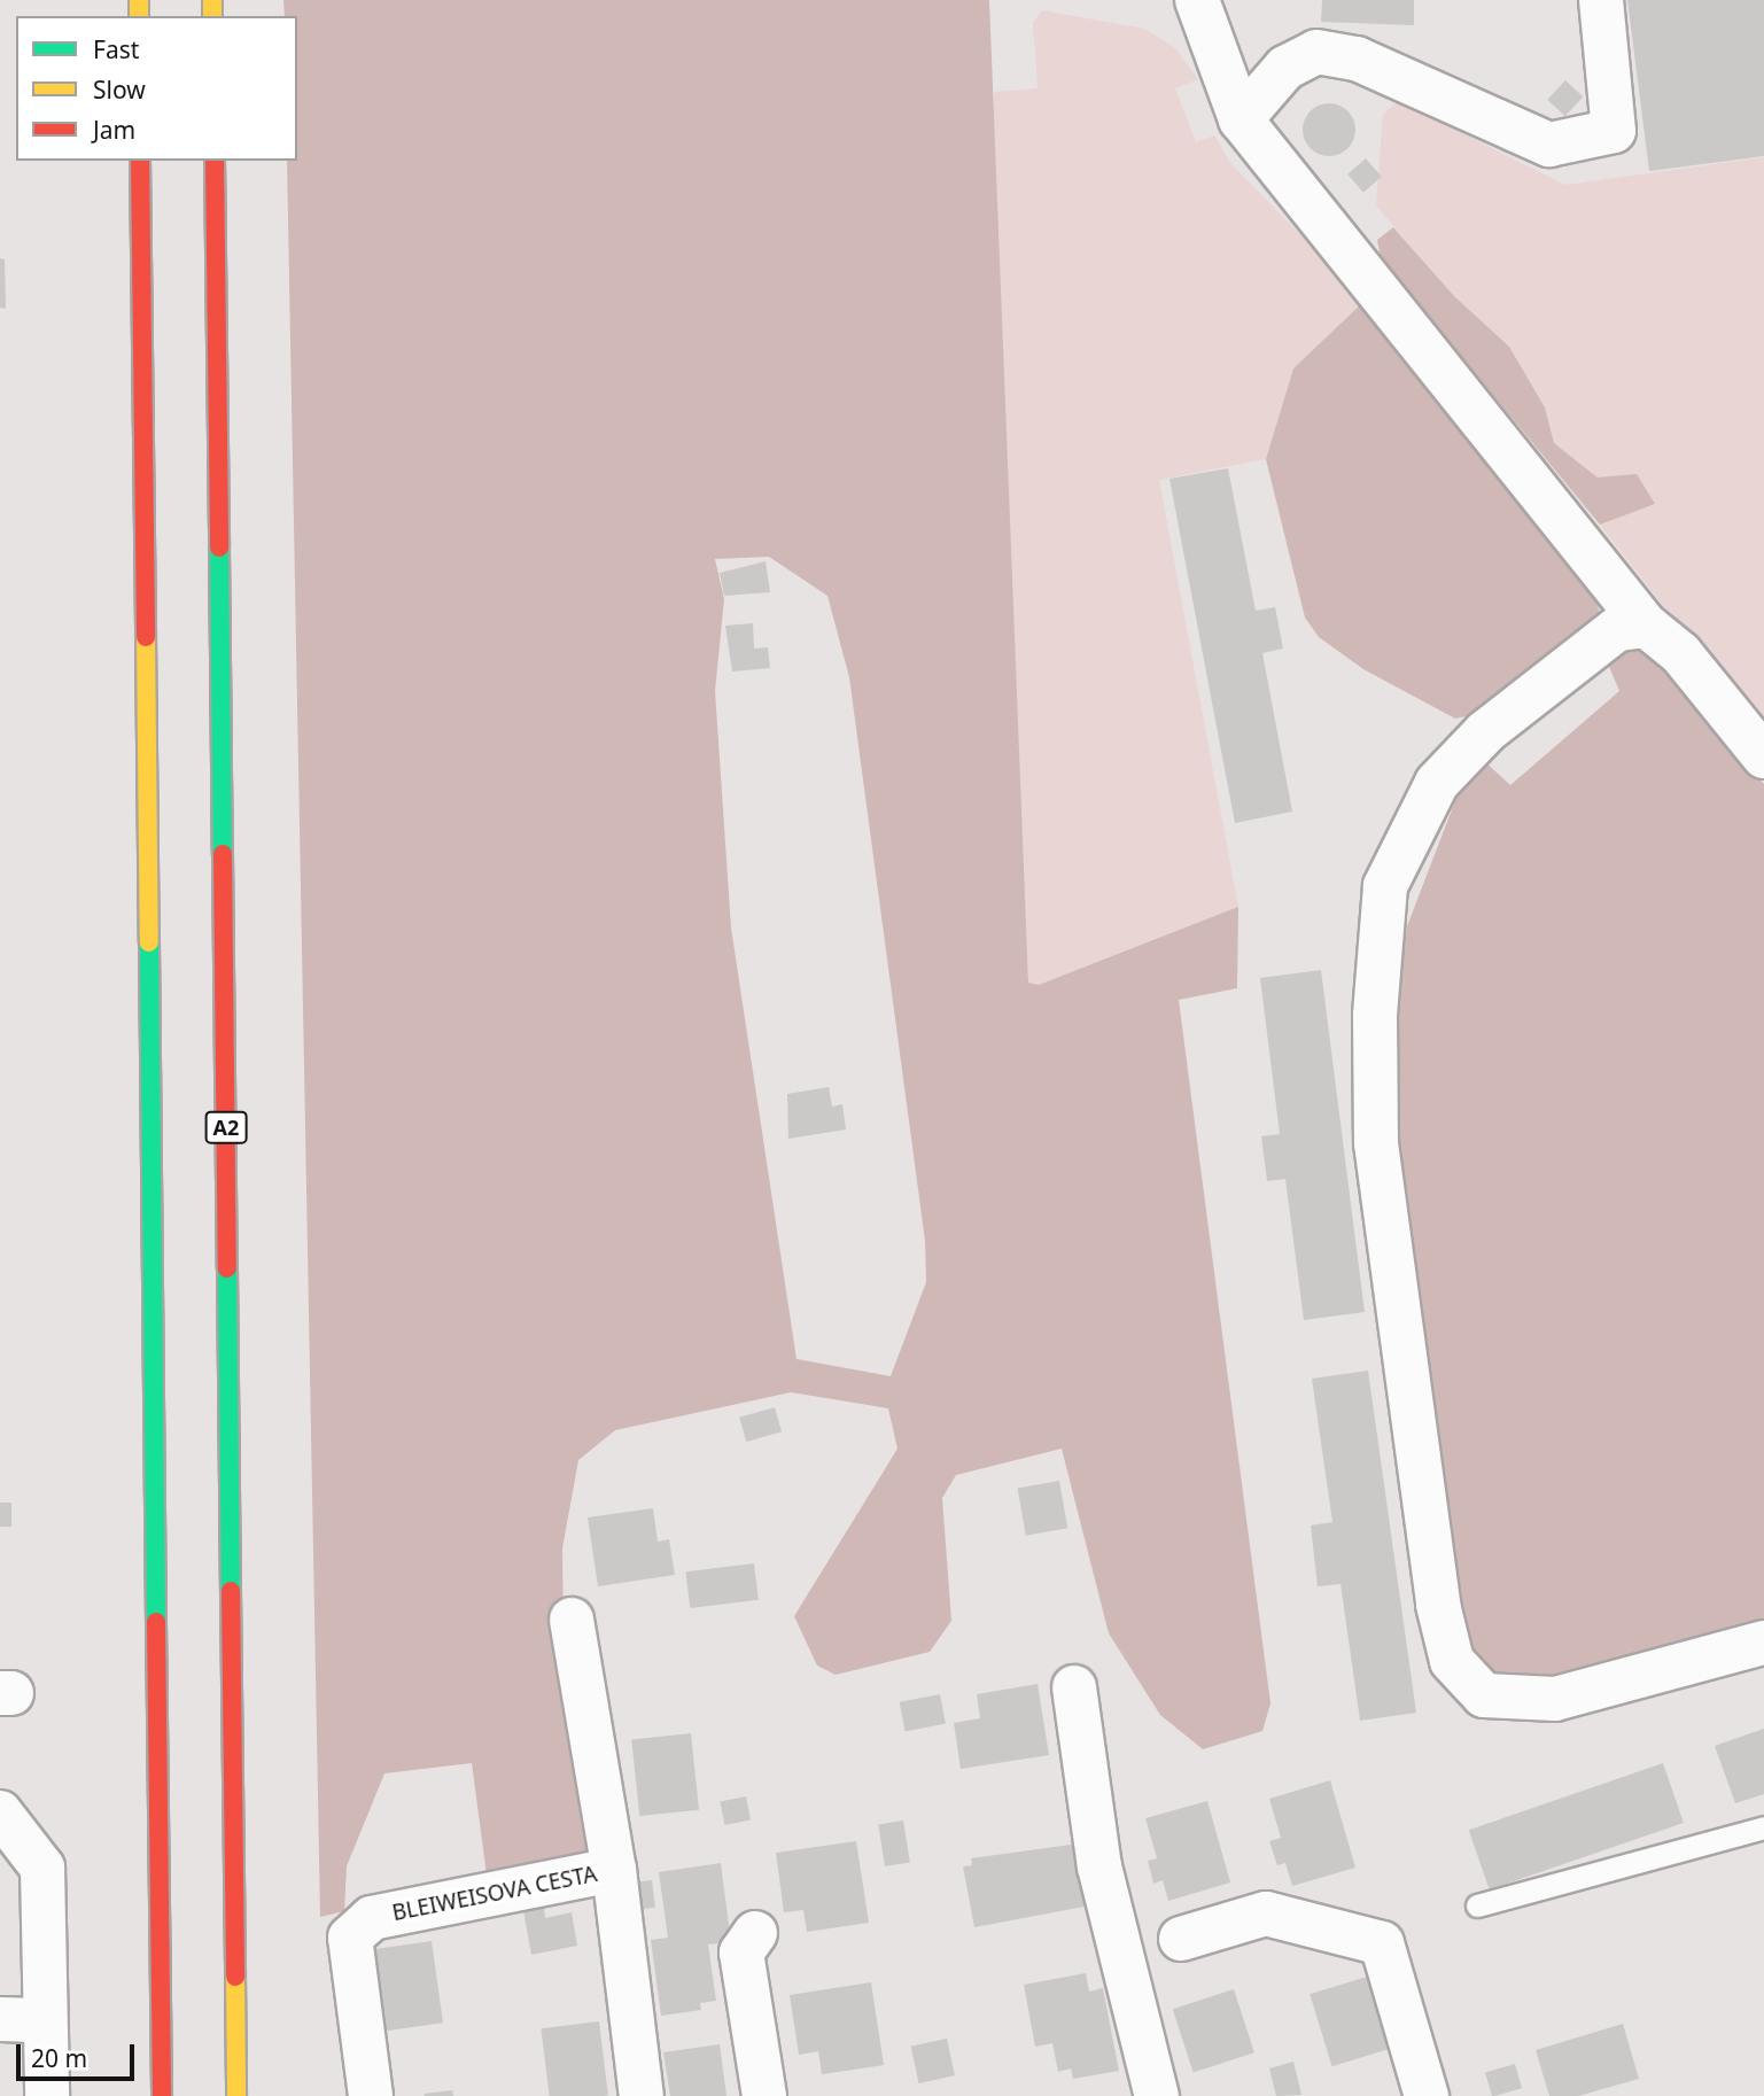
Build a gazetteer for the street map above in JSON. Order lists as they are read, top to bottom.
{
  "streets": {
    "highway": ["A2"],
    "street": ["BLEIWEISOVA CESTA"]
  },
  "legend": ["Fast", "Slow", "Jam"],
  "scale_bar": "20 m"
}
